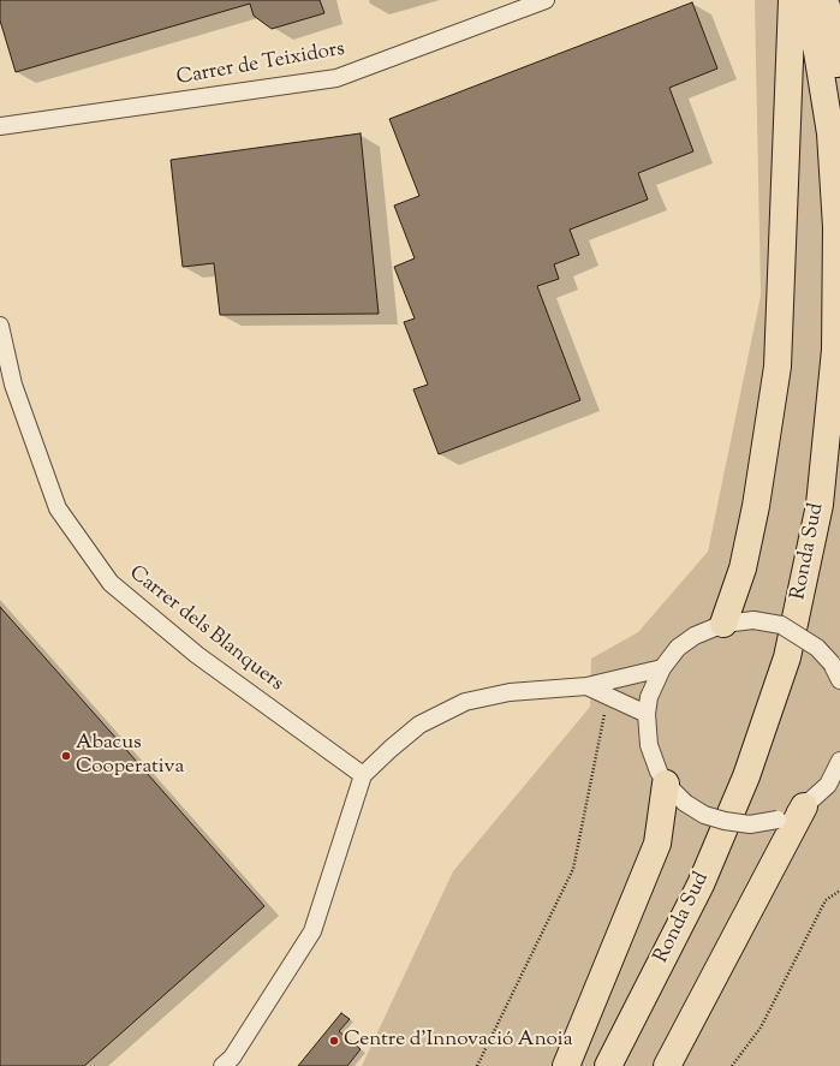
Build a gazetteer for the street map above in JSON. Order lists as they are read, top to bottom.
{
  "streets": {
    "highway": ["Ronda Sud"],
    "street": ["Carrer de Teixidors", "Carrer dels Blanquers"]
  },
  "places": ["Abacus Cooperativa", "Centre d'Innovació Anoia"]
}
